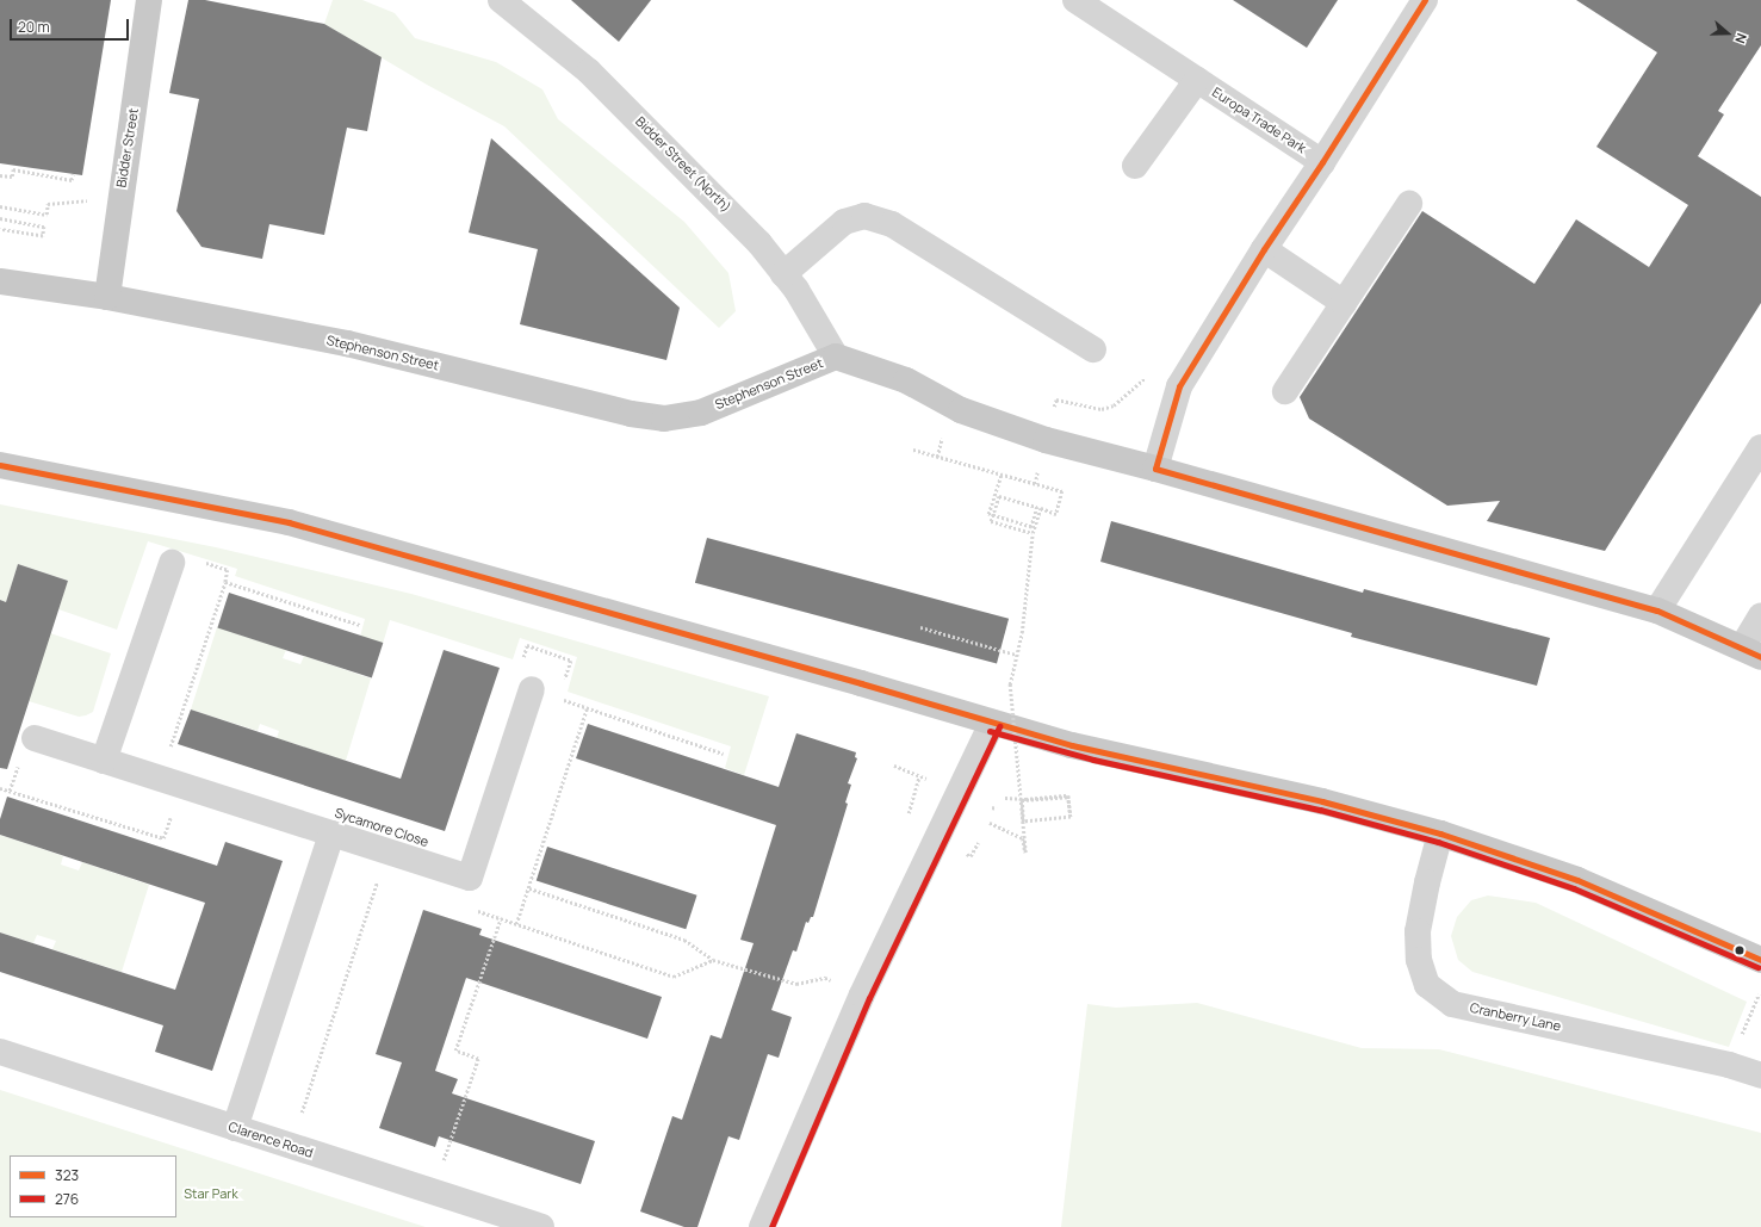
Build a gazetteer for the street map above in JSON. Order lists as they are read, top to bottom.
{
  "streets": {
    "main road": ["Bidder Street", "Stephenson Street"],
    "street": [
      "Europa Trade Park",
      "Bidder Street (North)",
      "Sycamore Close",
      "Cranberry Lane",
      "Clarence Road"
    ]
  },
  "crossings": [
    ["Bidder Street", "Stephenson Street"],
    ["Bidder Street (North)", "Stephenson Street"],
    ["Sycamore Close", "Clarence Road"]
  ],
  "parks": ["Star Park"],
  "lines": ["transit line 323", "transit line 276"],
  "legend": ["323", "276"],
  "scale_bar": "20 m",
  "north": "right"
}
